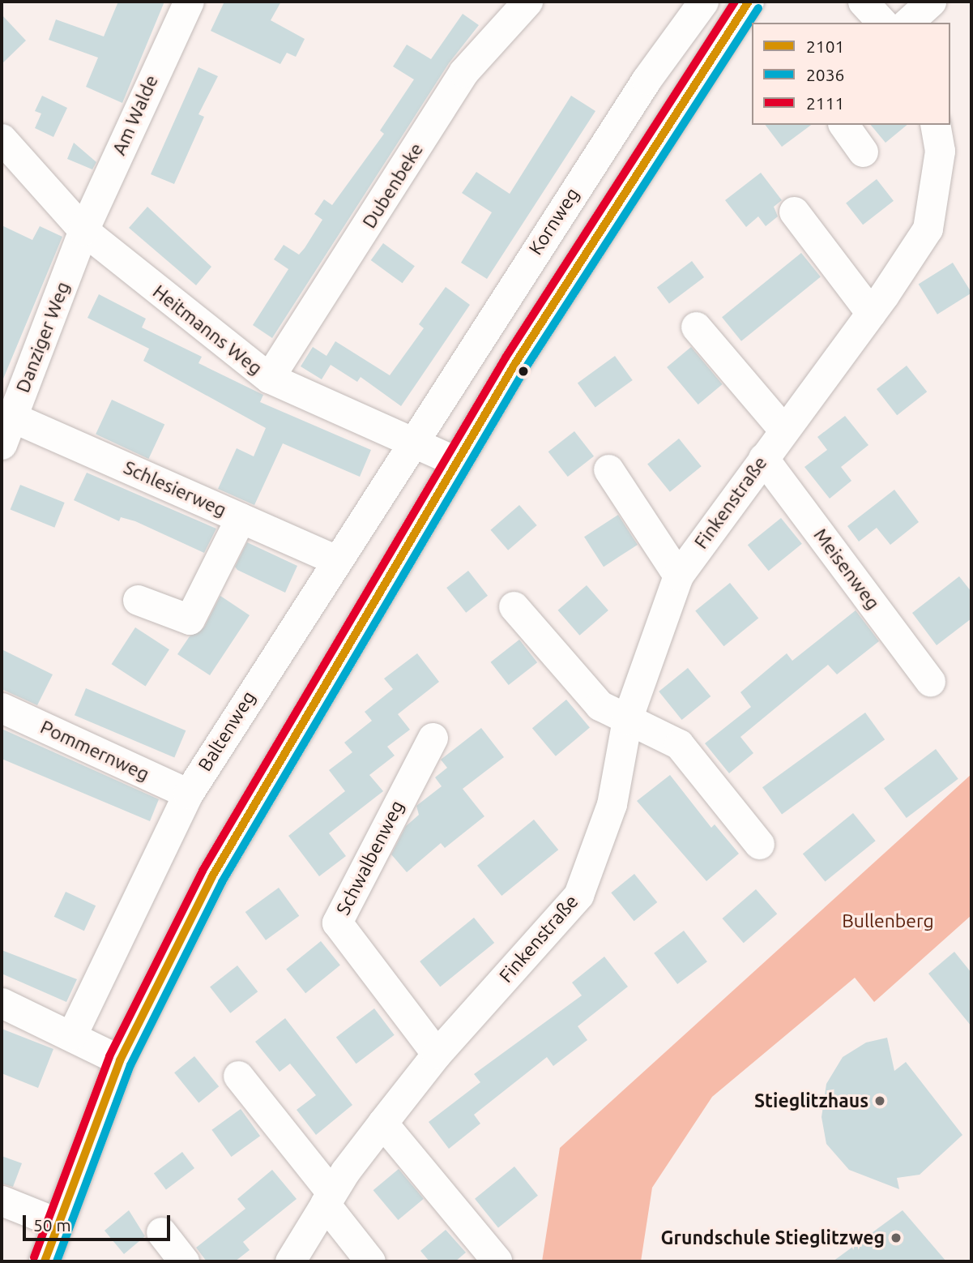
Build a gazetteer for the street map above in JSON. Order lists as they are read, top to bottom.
{
  "streets": {
    "street": [
      "Am Walde",
      "Dubenbeke",
      "Kornweg",
      "Heitmanns Weg",
      "Danziger Weg",
      "Schlesierweg",
      "Finkenstraße",
      "Meisenweg",
      "Baltenweg",
      "Pommernweg",
      "Schwalbenweg"
    ]
  },
  "crossings": [
    ["Am Walde", "Heitmanns Weg"],
    ["Am Walde", "Danziger Weg"],
    ["Dubenbeke", "Heitmanns Weg"],
    ["Kornweg", "Heitmanns Weg"],
    ["Kornweg", "Baltenweg"],
    ["Heitmanns Weg", "Danziger Weg"],
    ["Heitmanns Weg", "Baltenweg"],
    ["Danziger Weg", "Schlesierweg"],
    ["Schlesierweg", "Baltenweg"],
    ["Finkenstraße", "Meisenweg"],
    ["Finkenstraße", "Schwalbenweg"],
    ["Baltenweg", "Pommernweg"]
  ],
  "parks": ["Bullenberg"],
  "places": ["Stieglitzhaus", "Grundschule Stieglitzweg"],
  "lines": ["transit line 2101", "transit line 2111", "transit line 2036"],
  "legend": ["2101", "2036", "2111"],
  "scale_bar": "50 m"
}
